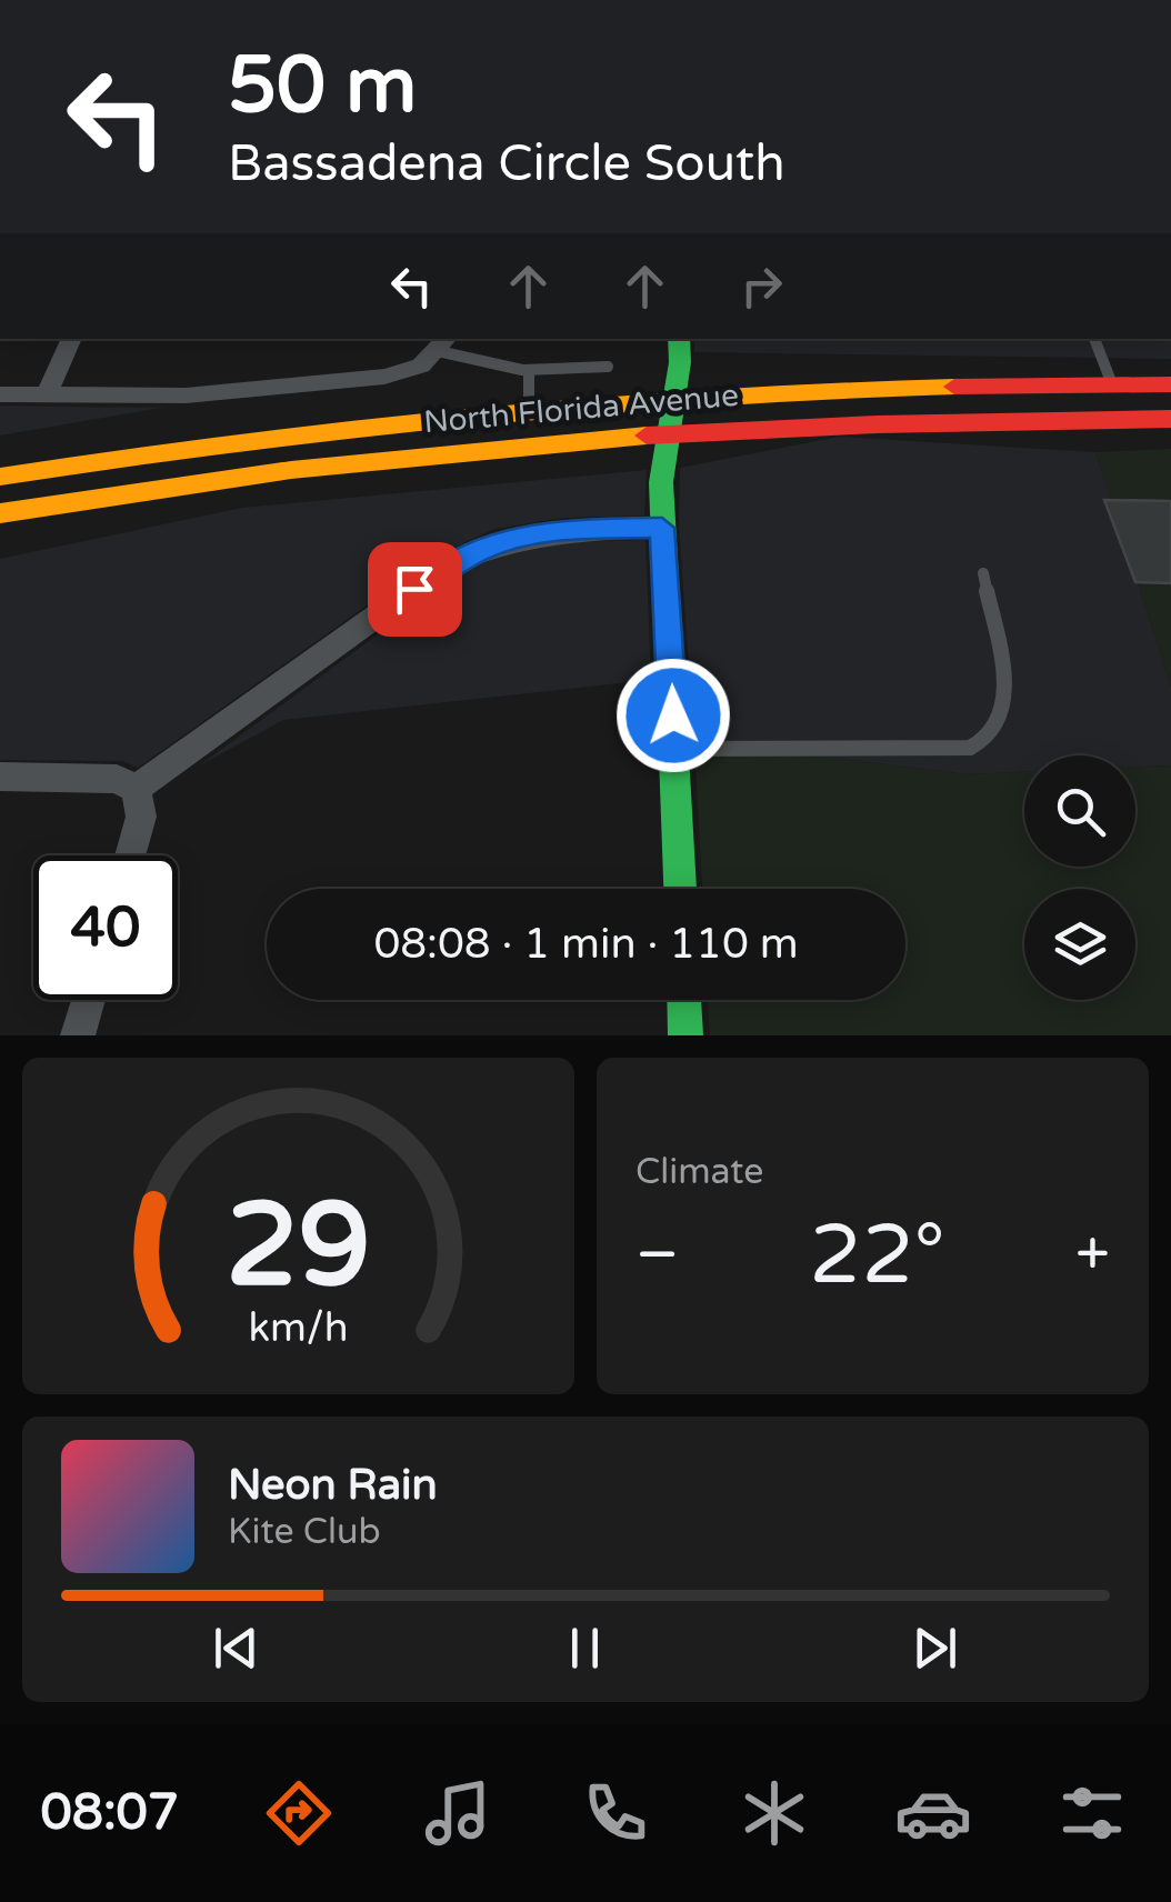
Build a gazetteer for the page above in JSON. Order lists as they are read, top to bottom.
{
  "streets": {
    "main road": ["North Florida Avenue"]
  },
  "page": {
    "turn": ["50 m", "Bassadena Circle South"],
    "limit": "40",
    "trip": "08:08 · 1 min · 110 m",
    "tile": "Climate",
    "heat": ["−", "22°", "+"],
    "song": ["Neon Rain", "Kite Club"],
    "tabs": "08:07",
    "gauge": ["29", "km/h"]
  }
}
